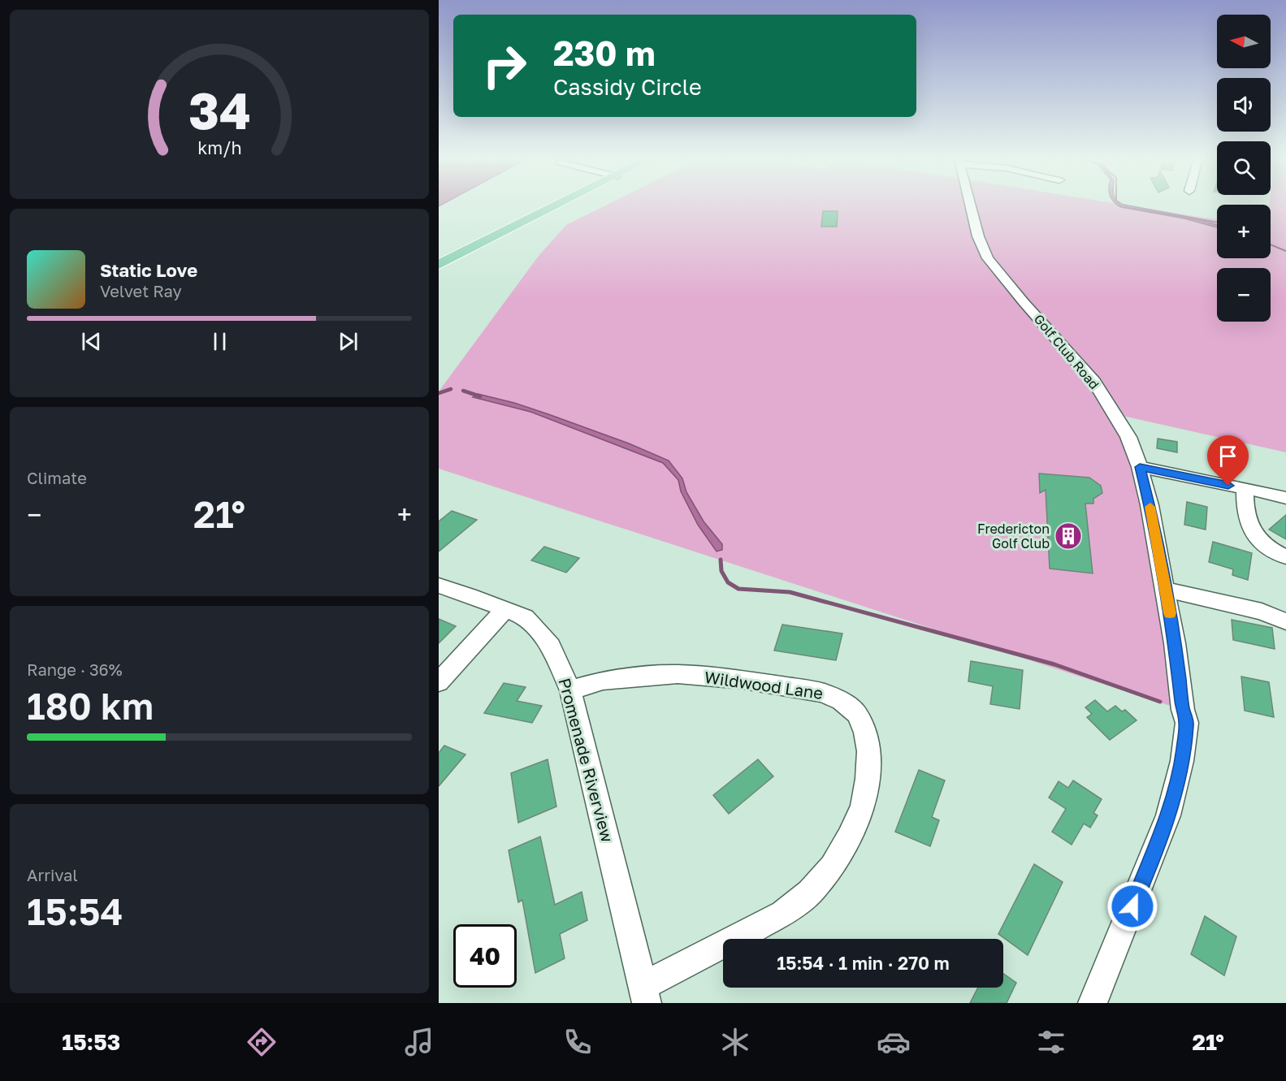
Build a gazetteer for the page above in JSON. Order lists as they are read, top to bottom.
{
  "streets": {
    "street": ["Golf Club Road", "Wildwood Lane", "Promenade Riverview"]
  },
  "crossings": [
    ["Wildwood Lane", "Promenade Riverview"]
  ],
  "places": {
    "building": ["Fredericton Golf Club"]
  },
  "north": "left",
  "page": {
    "map_buttons": ["+", "−"],
    "turn": ["230 m", "Cassidy Circle"],
    "song": ["Static Love", "Velvet Ray"],
    "tile": [
      "Climate",
      ["Range · 36%", "180 km"],
      ["Arrival", "15:54"]
    ],
    "heat": ["−", "21°", "+"],
    "limit": "40",
    "trip": "15:54 · 1 min · 270 m",
    "tabs": ["15:53", "21°"],
    "gauge": ["34", "km/h"]
  }
}
